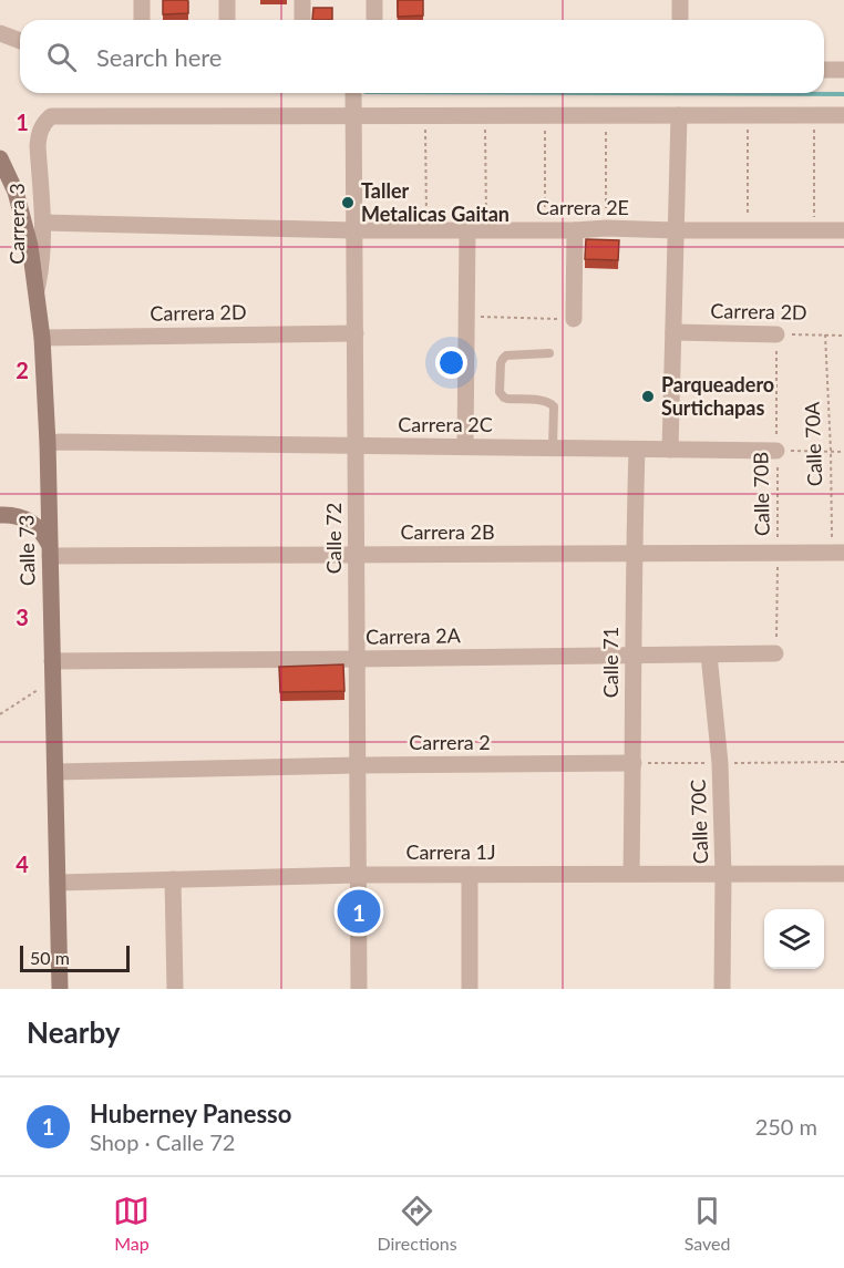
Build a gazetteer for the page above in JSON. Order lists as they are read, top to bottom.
{
  "streets": {
    "main road": ["Calle 73"],
    "street": [
      "Carrera 2E",
      "Carrera 3",
      "Carrera 2D",
      "Carrera 2C",
      "Carrera 2B",
      "Calle 72",
      "Carrera 2A",
      "Calle 71",
      "Carrera 2",
      "Calle 70C",
      "Carrera 1J"
    ],
    "path": ["Calle 70A", "Calle 70B"]
  },
  "crossings": [
    ["Carrera 2E", "Carrera 3"],
    ["Carrera 2E", "Calle 72"],
    ["Carrera 3", "Calle 72"],
    ["Carrera 3", "Calle 73"],
    ["Carrera 2D", "Calle 70A"],
    ["Carrera 2D", "Calle 70B"],
    ["Carrera 2D", "Calle 72"],
    ["Carrera 2D", "Calle 73"],
    ["Carrera 2C", "Calle 70B"],
    ["Carrera 2C", "Calle 72"],
    ["Carrera 2C", "Calle 73"],
    ["Carrera 2C", "Calle 71"],
    ["Calle 70A", "Carrera 2B"],
    ["Calle 70B", "Carrera 2B"],
    ["Calle 70B", "Carrera 2A"],
    ["Carrera 2B", "Calle 72"],
    ["Carrera 2B", "Calle 73"],
    ["Carrera 2B", "Calle 71"],
    ["Calle 72", "Carrera 2A"],
    ["Calle 72", "Carrera 2"],
    ["Calle 72", "Carrera 1J"],
    ["Calle 73", "Carrera 2A"],
    ["Calle 73", "Carrera 2"],
    ["Calle 73", "Carrera 1J"],
    ["Carrera 2A", "Calle 71"],
    ["Carrera 2A", "Calle 70C"],
    ["Calle 71", "Carrera 2"],
    ["Calle 71", "Carrera 1J"],
    ["Calle 70C", "Carrera 1J"]
  ],
  "places": ["Taller Metalicas Gaitan", "Parqueadero Surtichapas"],
  "scale_bar": "50 m",
  "page": {
    "search": "Search here",
    "pins": "1",
    "scale": "50 m",
    "heading": "Nearby",
    "list": [
      {
        "mark": "1",
        "name": "Huberney Panesso",
        "note": "Shop · Calle 72",
        "value": "250 m"
      }
    ],
    "nav": ["Map", "Directions", "Saved"]
  },
  "grid": {
    "rows": [
      "1",
      "2",
      "3",
      "4"
    ]
  }
}
